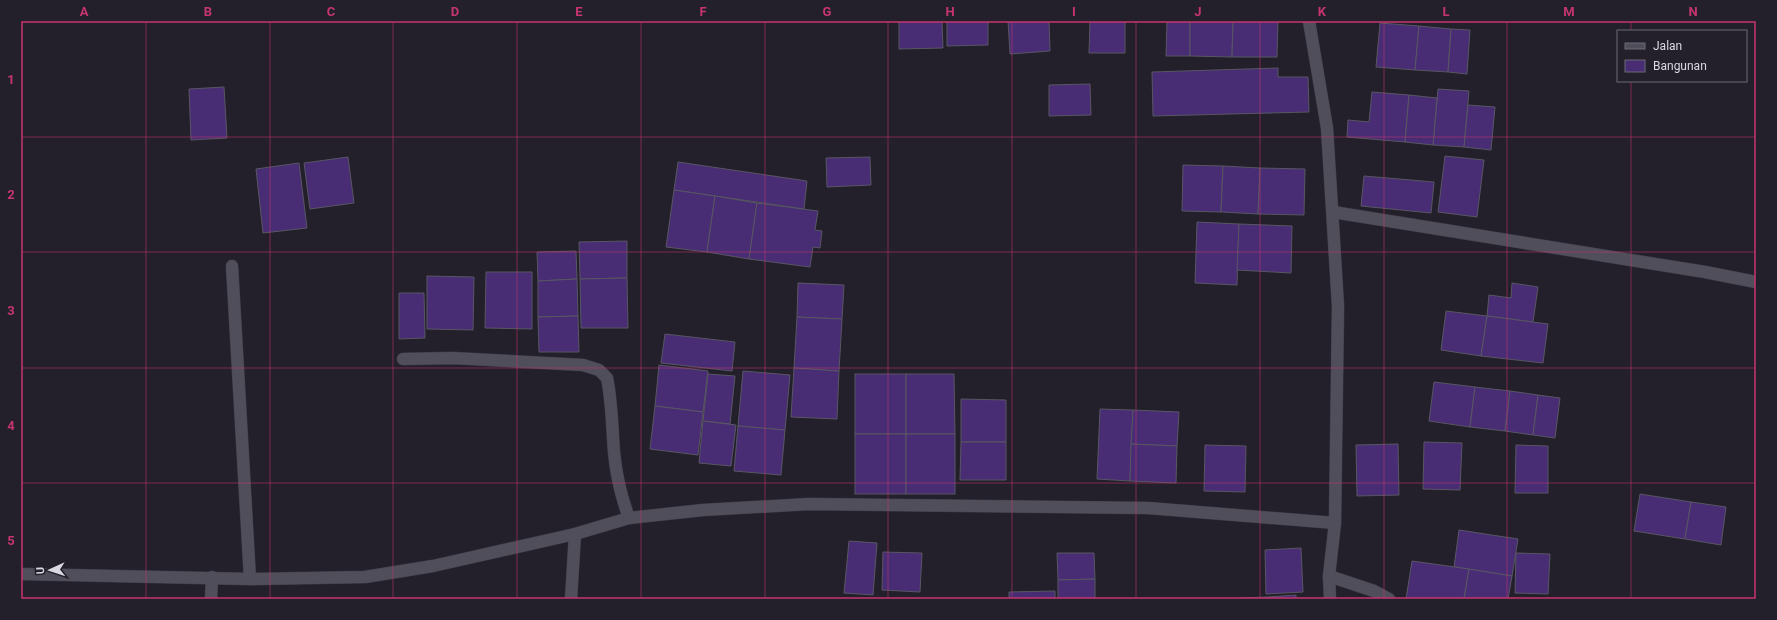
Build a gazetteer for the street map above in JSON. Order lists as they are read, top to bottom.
{
  "legend": ["Jalan", "Bangunan"],
  "north": "left",
  "grid": {
    "columns": [
      "A",
      "B",
      "C",
      "D",
      "E",
      "F",
      "G",
      "H",
      "I",
      "J",
      "K",
      "L",
      "M",
      "N"
    ],
    "rows": [
      "1",
      "2",
      "3",
      "4",
      "5"
    ]
  }
}
